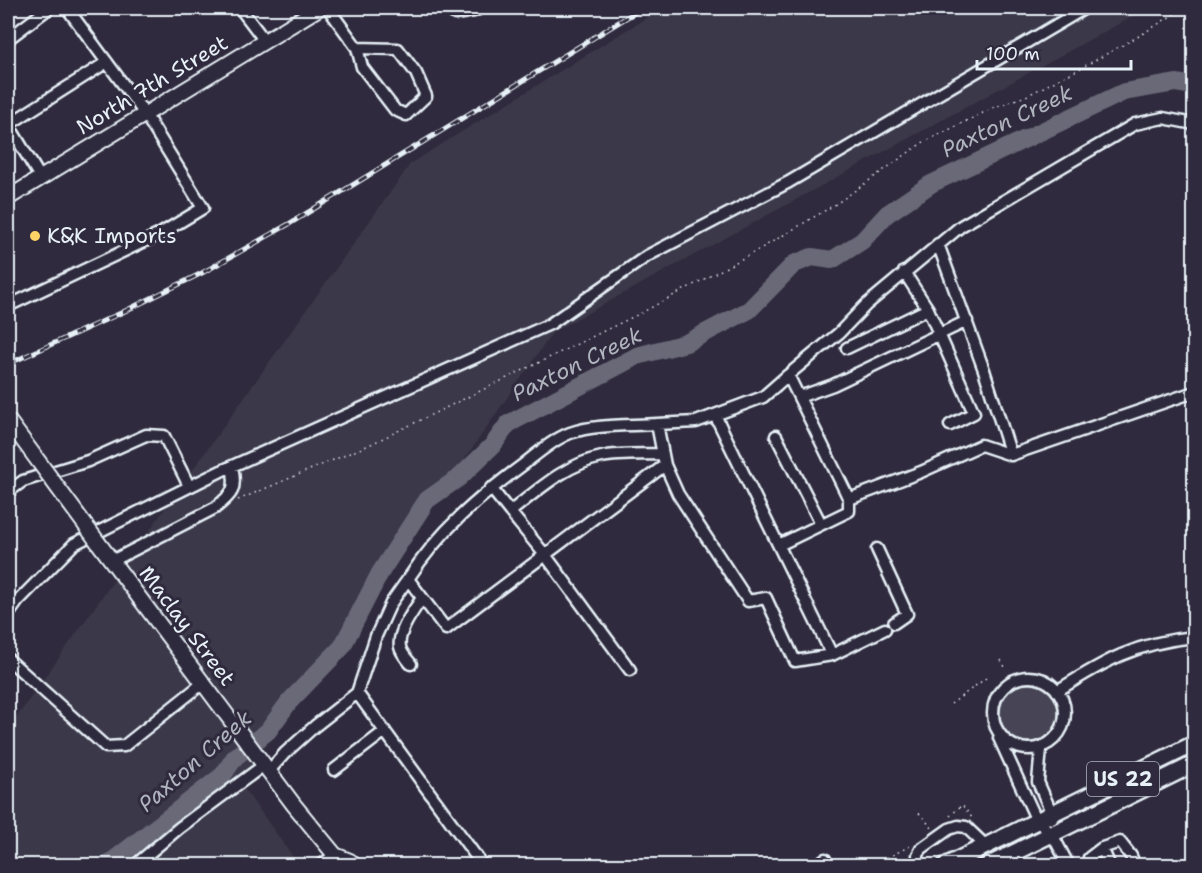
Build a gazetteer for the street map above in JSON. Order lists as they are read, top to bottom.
{
  "streets": {
    "highway": ["US 22"],
    "main road": ["North 7th Street", "Maclay Street"]
  },
  "water": ["Paxton Creek"],
  "places": ["K&K Imports"],
  "scale_bar": "100 m"
}
